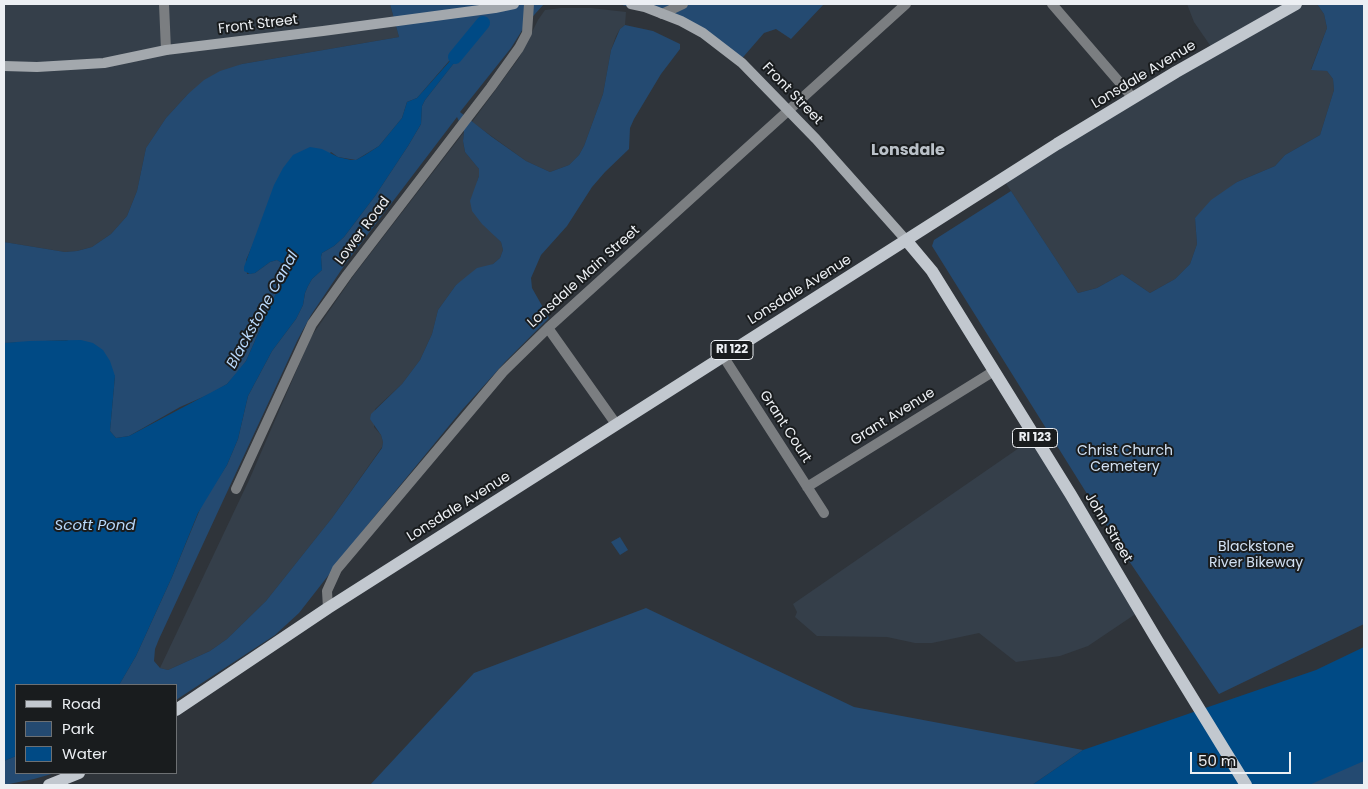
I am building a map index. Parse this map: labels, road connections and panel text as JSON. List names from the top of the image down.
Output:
{
  "streets": {
    "main road": [
      "Front Street",
      "Lonsdale Avenue",
      "RI 122",
      "RI 123",
      "John Street"
    ],
    "street": [
      "Lower Road",
      "Lonsdale Main Street",
      "Grant Avenue",
      "Grant Court"
    ]
  },
  "crossings": [
    ["Front Street", "Lonsdale Avenue"],
    ["Front Street", "Lonsdale Main Street"],
    ["Front Street", "John Street"],
    ["Lonsdale Avenue", "Lonsdale Main Street"],
    ["Lonsdale Avenue", "Grant Court"],
    ["Lonsdale Avenue", "John Street"],
    ["Grant Avenue", "Grant Court"],
    ["Grant Avenue", "John Street"]
  ],
  "districts": ["Lonsdale"],
  "water": ["Blackstone Canal", "Scott Pond"],
  "parks": ["Christ Church Cemetery", "Blackstone River Bikeway"],
  "legend": ["Road", "Park", "Water"],
  "scale_bar": "50 m"
}
